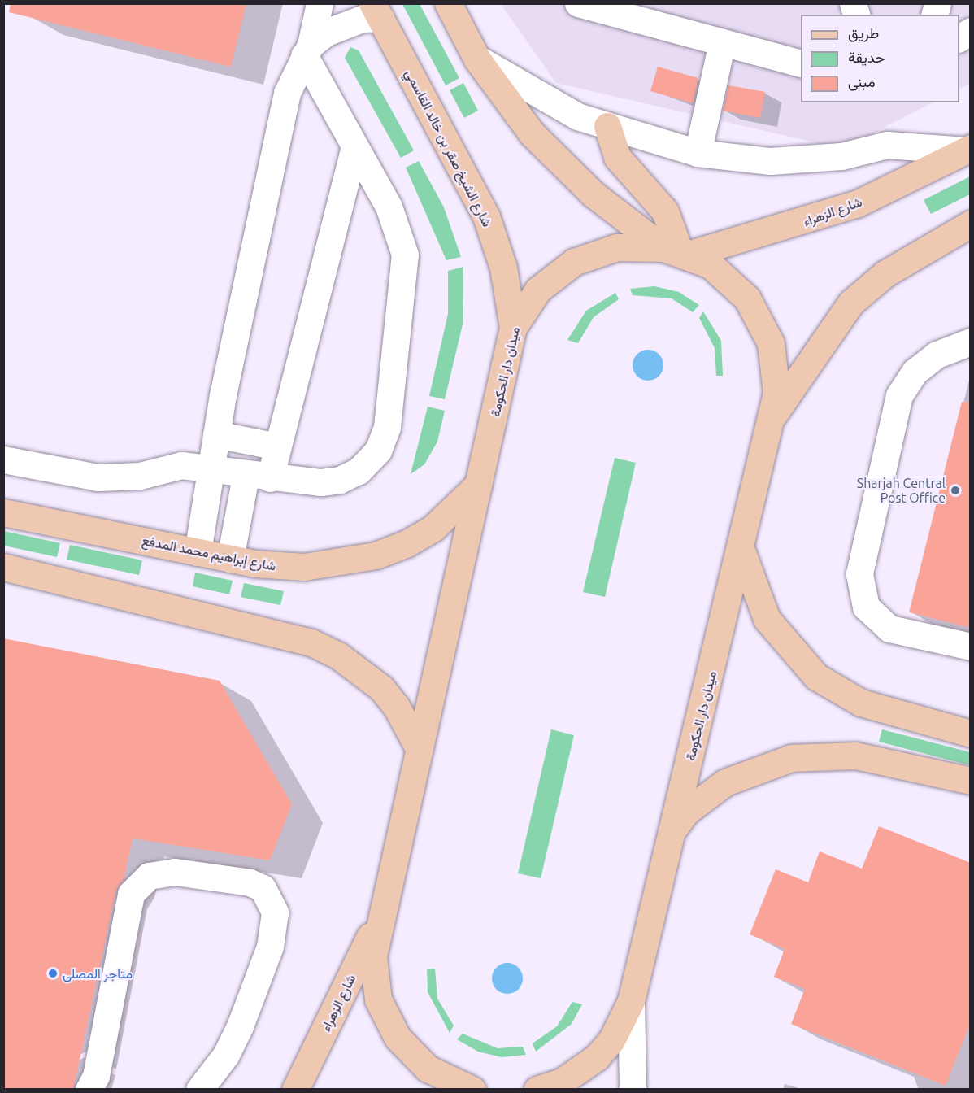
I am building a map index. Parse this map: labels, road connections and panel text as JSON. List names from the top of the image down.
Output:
{
  "streets": {
    "main road": [
      "شارع الشيخ صقر بن خالد القاسمي",
      "شارع الزهراء",
      "ميدان دار الحكومة",
      "شارع إبراهيم محمد المدفع"
    ]
  },
  "crossings": [
    ["شارع الشيخ صقر بن خالد القاسمي", "ميدان دار الحكومة"],
    ["شارع الزهراء", "ميدان دار الحكومة"],
    ["ميدان دار الحكومة", "شارع إبراهيم محمد المدفع"]
  ],
  "places": ["Sharjah Central Post Office", "متاجر المصلى"],
  "legend": ["طريق", "حديقة", "مبنى"]
}
